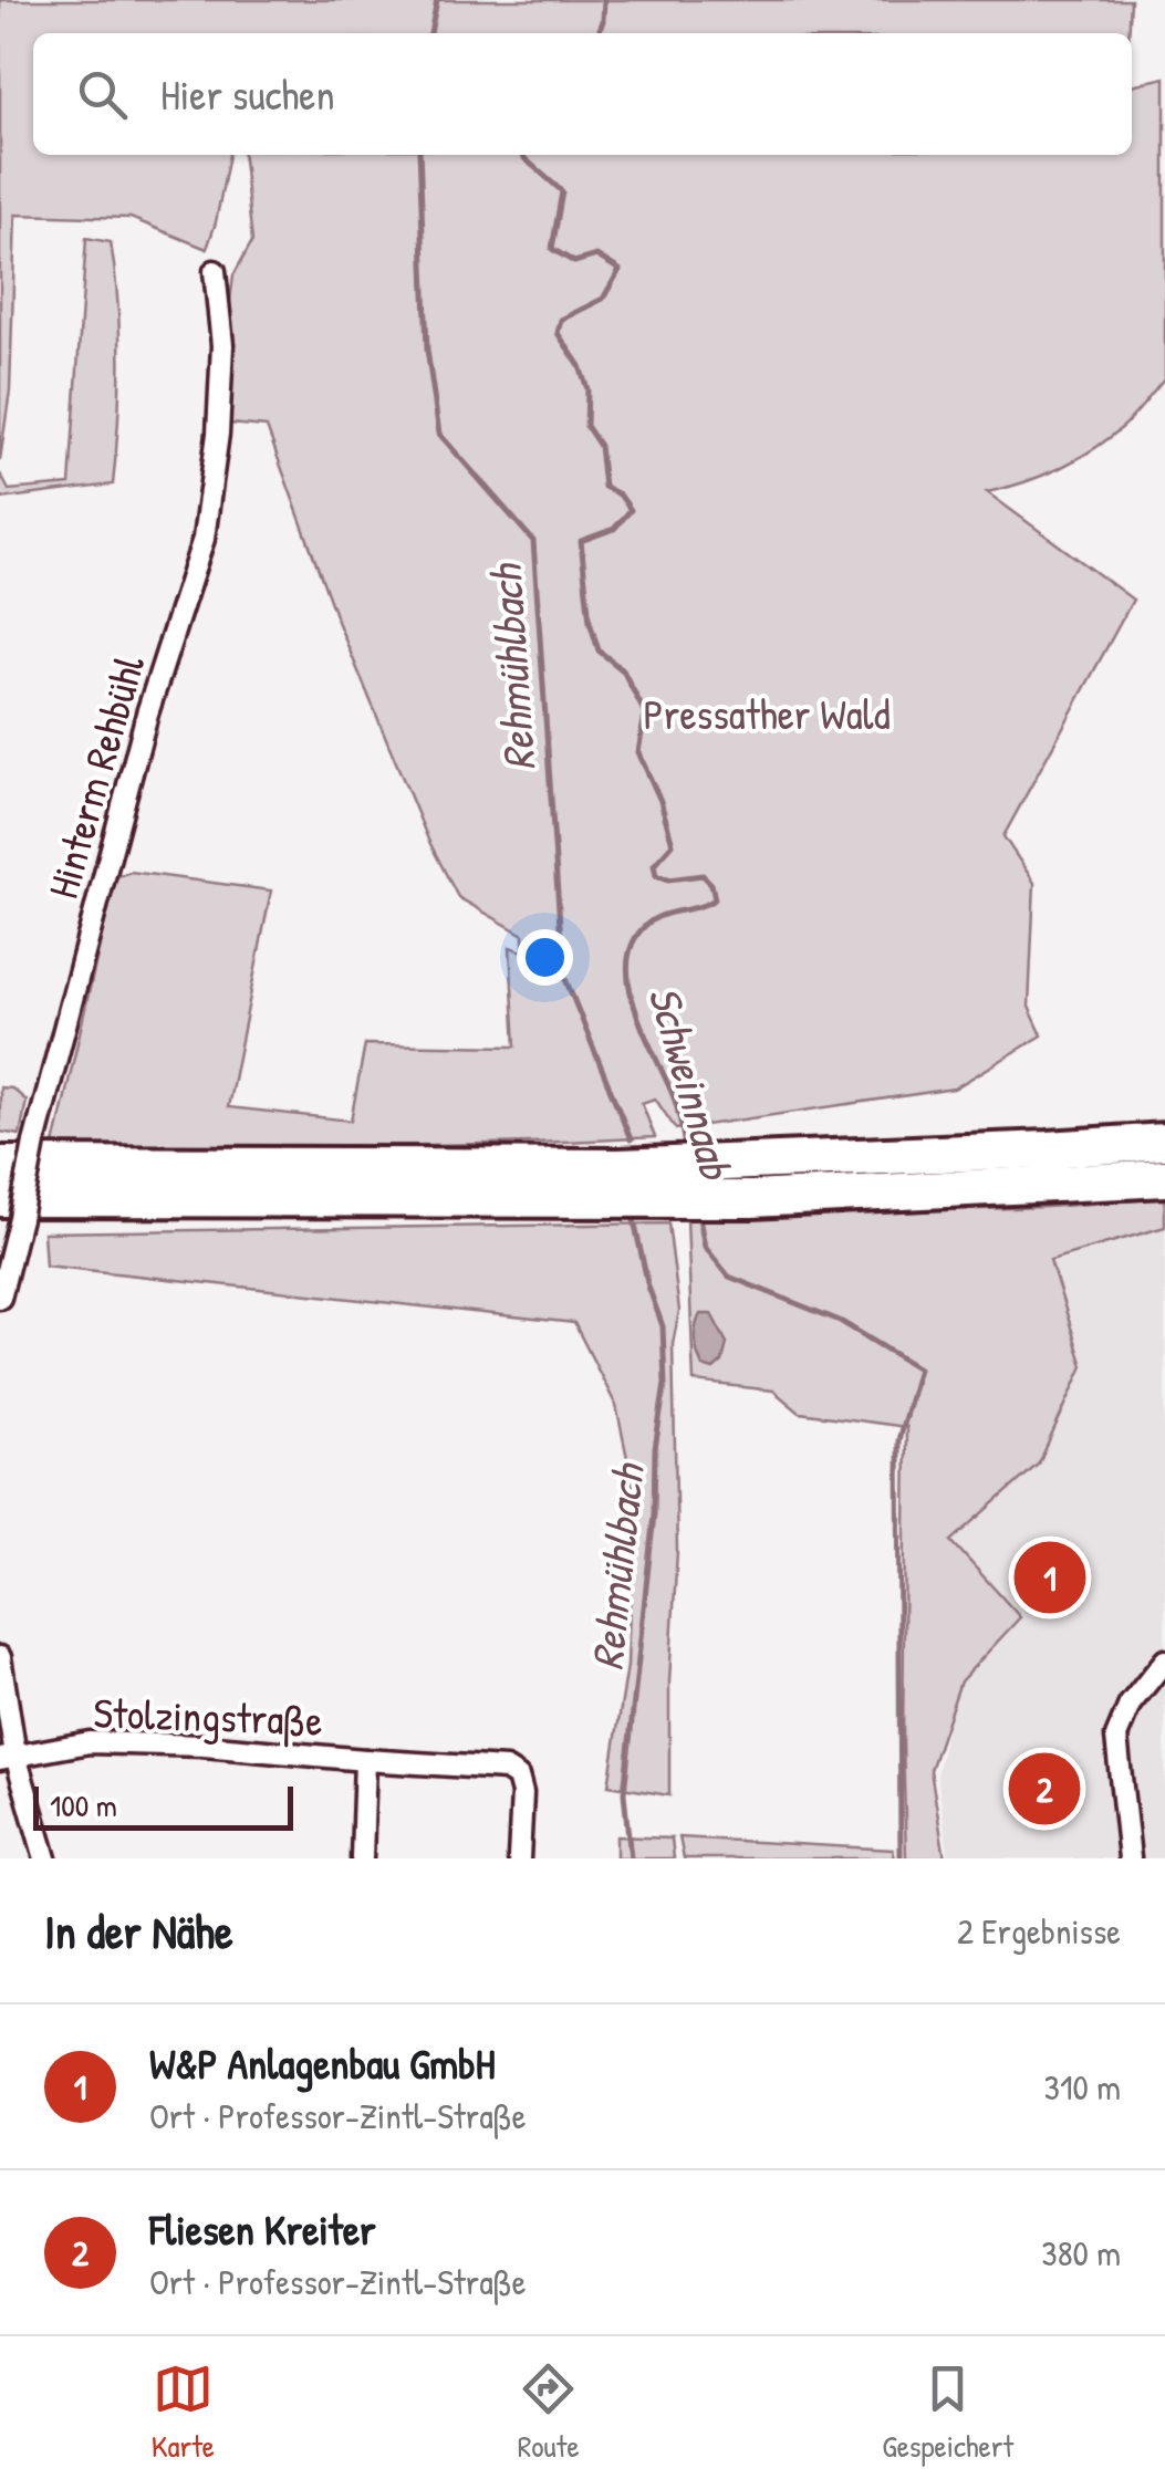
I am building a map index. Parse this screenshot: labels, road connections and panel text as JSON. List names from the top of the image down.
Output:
{
  "streets": {
    "street": ["Hinterm Rehbühl", "Stolzingstraße"]
  },
  "water": ["Rehmühlbach", "Schweinnaab"],
  "parks": ["Pressather Wald"],
  "scale_bar": "100 m",
  "page": {
    "search": "Hier suchen",
    "pins": ["1", "2"],
    "scale": "100 m",
    "heading": ["In der Nähe", "2 Ergebnisse"],
    "list": [
      {
        "mark": "1",
        "name": "W&P Anlagenbau GmbH",
        "note": "Ort · Professor-Zintl-Straße",
        "value": "310 m"
      },
      {
        "mark": "2",
        "name": "Fliesen Kreiter",
        "note": "Ort · Professor-Zintl-Straße",
        "value": "380 m"
      }
    ],
    "nav": ["Karte", "Route", "Gespeichert"]
  }
}
